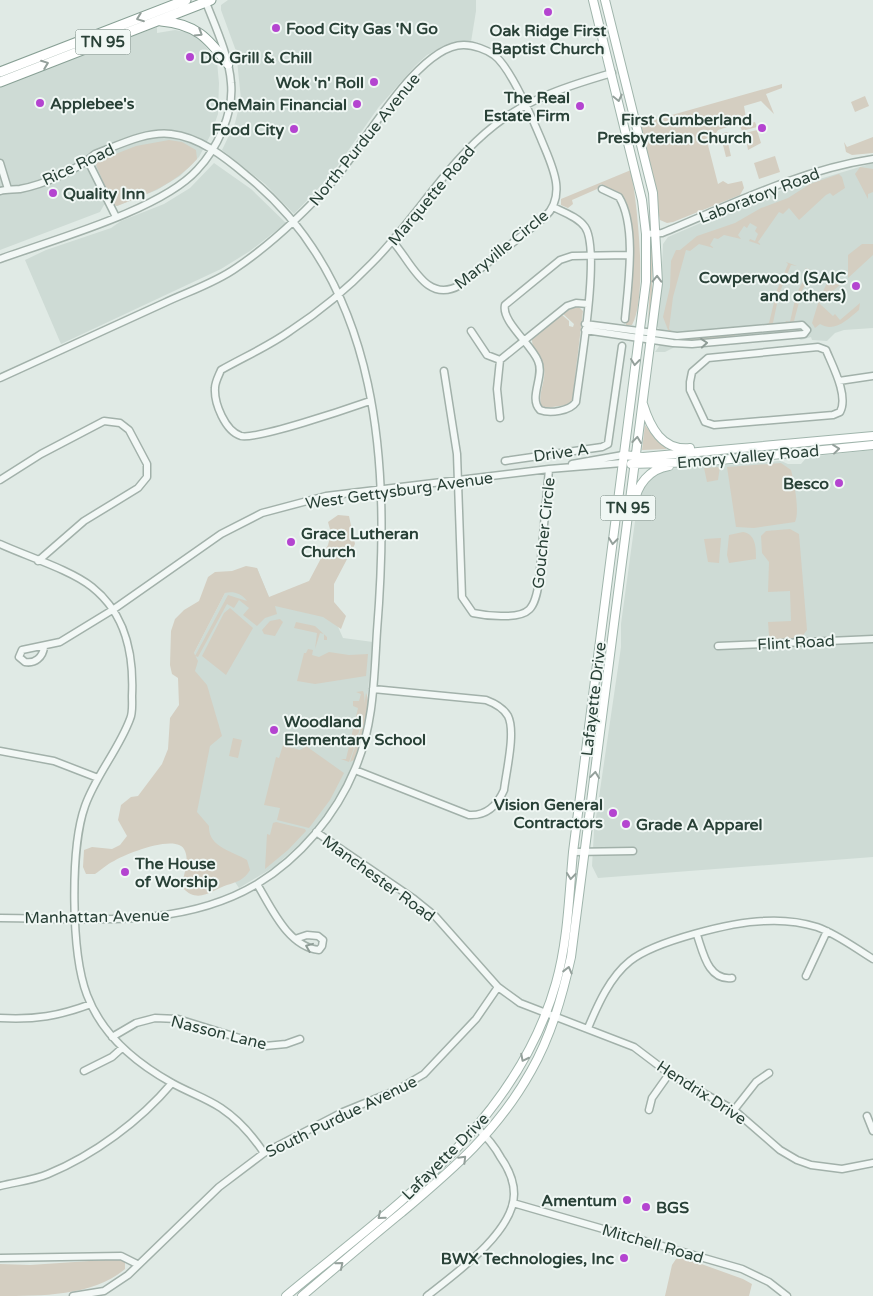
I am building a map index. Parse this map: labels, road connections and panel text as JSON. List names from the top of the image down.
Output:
{
  "streets": {
    "highway": ["TN 95"],
    "main road": ["Emory Valley Road", "Lafayette Drive"],
    "street": [
      "North Purdue Avenue",
      "Rice Road",
      "Marquette Road",
      "Laboratory Road",
      "Maryville Circle",
      "Drive A",
      "West Gettysburg Avenue",
      "Goucher Circle",
      "Flint Road",
      "Manchester Road",
      "Manhattan Avenue",
      "Nasson Lane",
      "Hendrix Drive",
      "South Purdue Avenue",
      "Mitchell Road"
    ]
  },
  "crossings": [
    ["North Purdue Avenue", "Marquette Road"],
    ["North Purdue Avenue", "Maryville Circle"],
    ["North Purdue Avenue", "Manhattan Avenue"],
    ["Rice Road", "Manhattan Avenue"],
    ["Marquette Road", "Maryville Circle"],
    ["Marquette Road", "Lafayette Drive"],
    ["Marquette Road", "Manhattan Avenue"],
    ["Laboratory Road", "Lafayette Drive"],
    ["Emory Valley Road", "West Gettysburg Avenue"],
    ["Emory Valley Road", "Lafayette Drive"],
    ["West Gettysburg Avenue", "Goucher Circle"],
    ["West Gettysburg Avenue", "Lafayette Drive"],
    ["West Gettysburg Avenue", "Manhattan Avenue"],
    ["Lafayette Drive", "Manchester Road"],
    ["Lafayette Drive", "Hendrix Drive"],
    ["Manchester Road", "Manhattan Avenue"],
    ["Manchester Road", "Hendrix Drive"],
    ["Manchester Road", "South Purdue Avenue"]
  ],
  "places": [
    "Oak Ridge First Baptist Church",
    "Food City Gas 'N Go",
    "DQ Grill & Chill",
    "Wok 'n' Roll",
    "Applebee's",
    "OneMain Financial",
    "The Real Estate Firm",
    "First Cumberland Presbyterian Church",
    "Food City",
    "Quality Inn",
    "Cowperwood (SAIC and others)",
    "Besco",
    "Grace Lutheran Church",
    "Woodland Elementary School",
    "Vision General Contractors",
    "Grade A Apparel",
    "The House of Worship",
    "Amentum",
    "BGS",
    "BWX Technologies, Inc"
  ]
}
